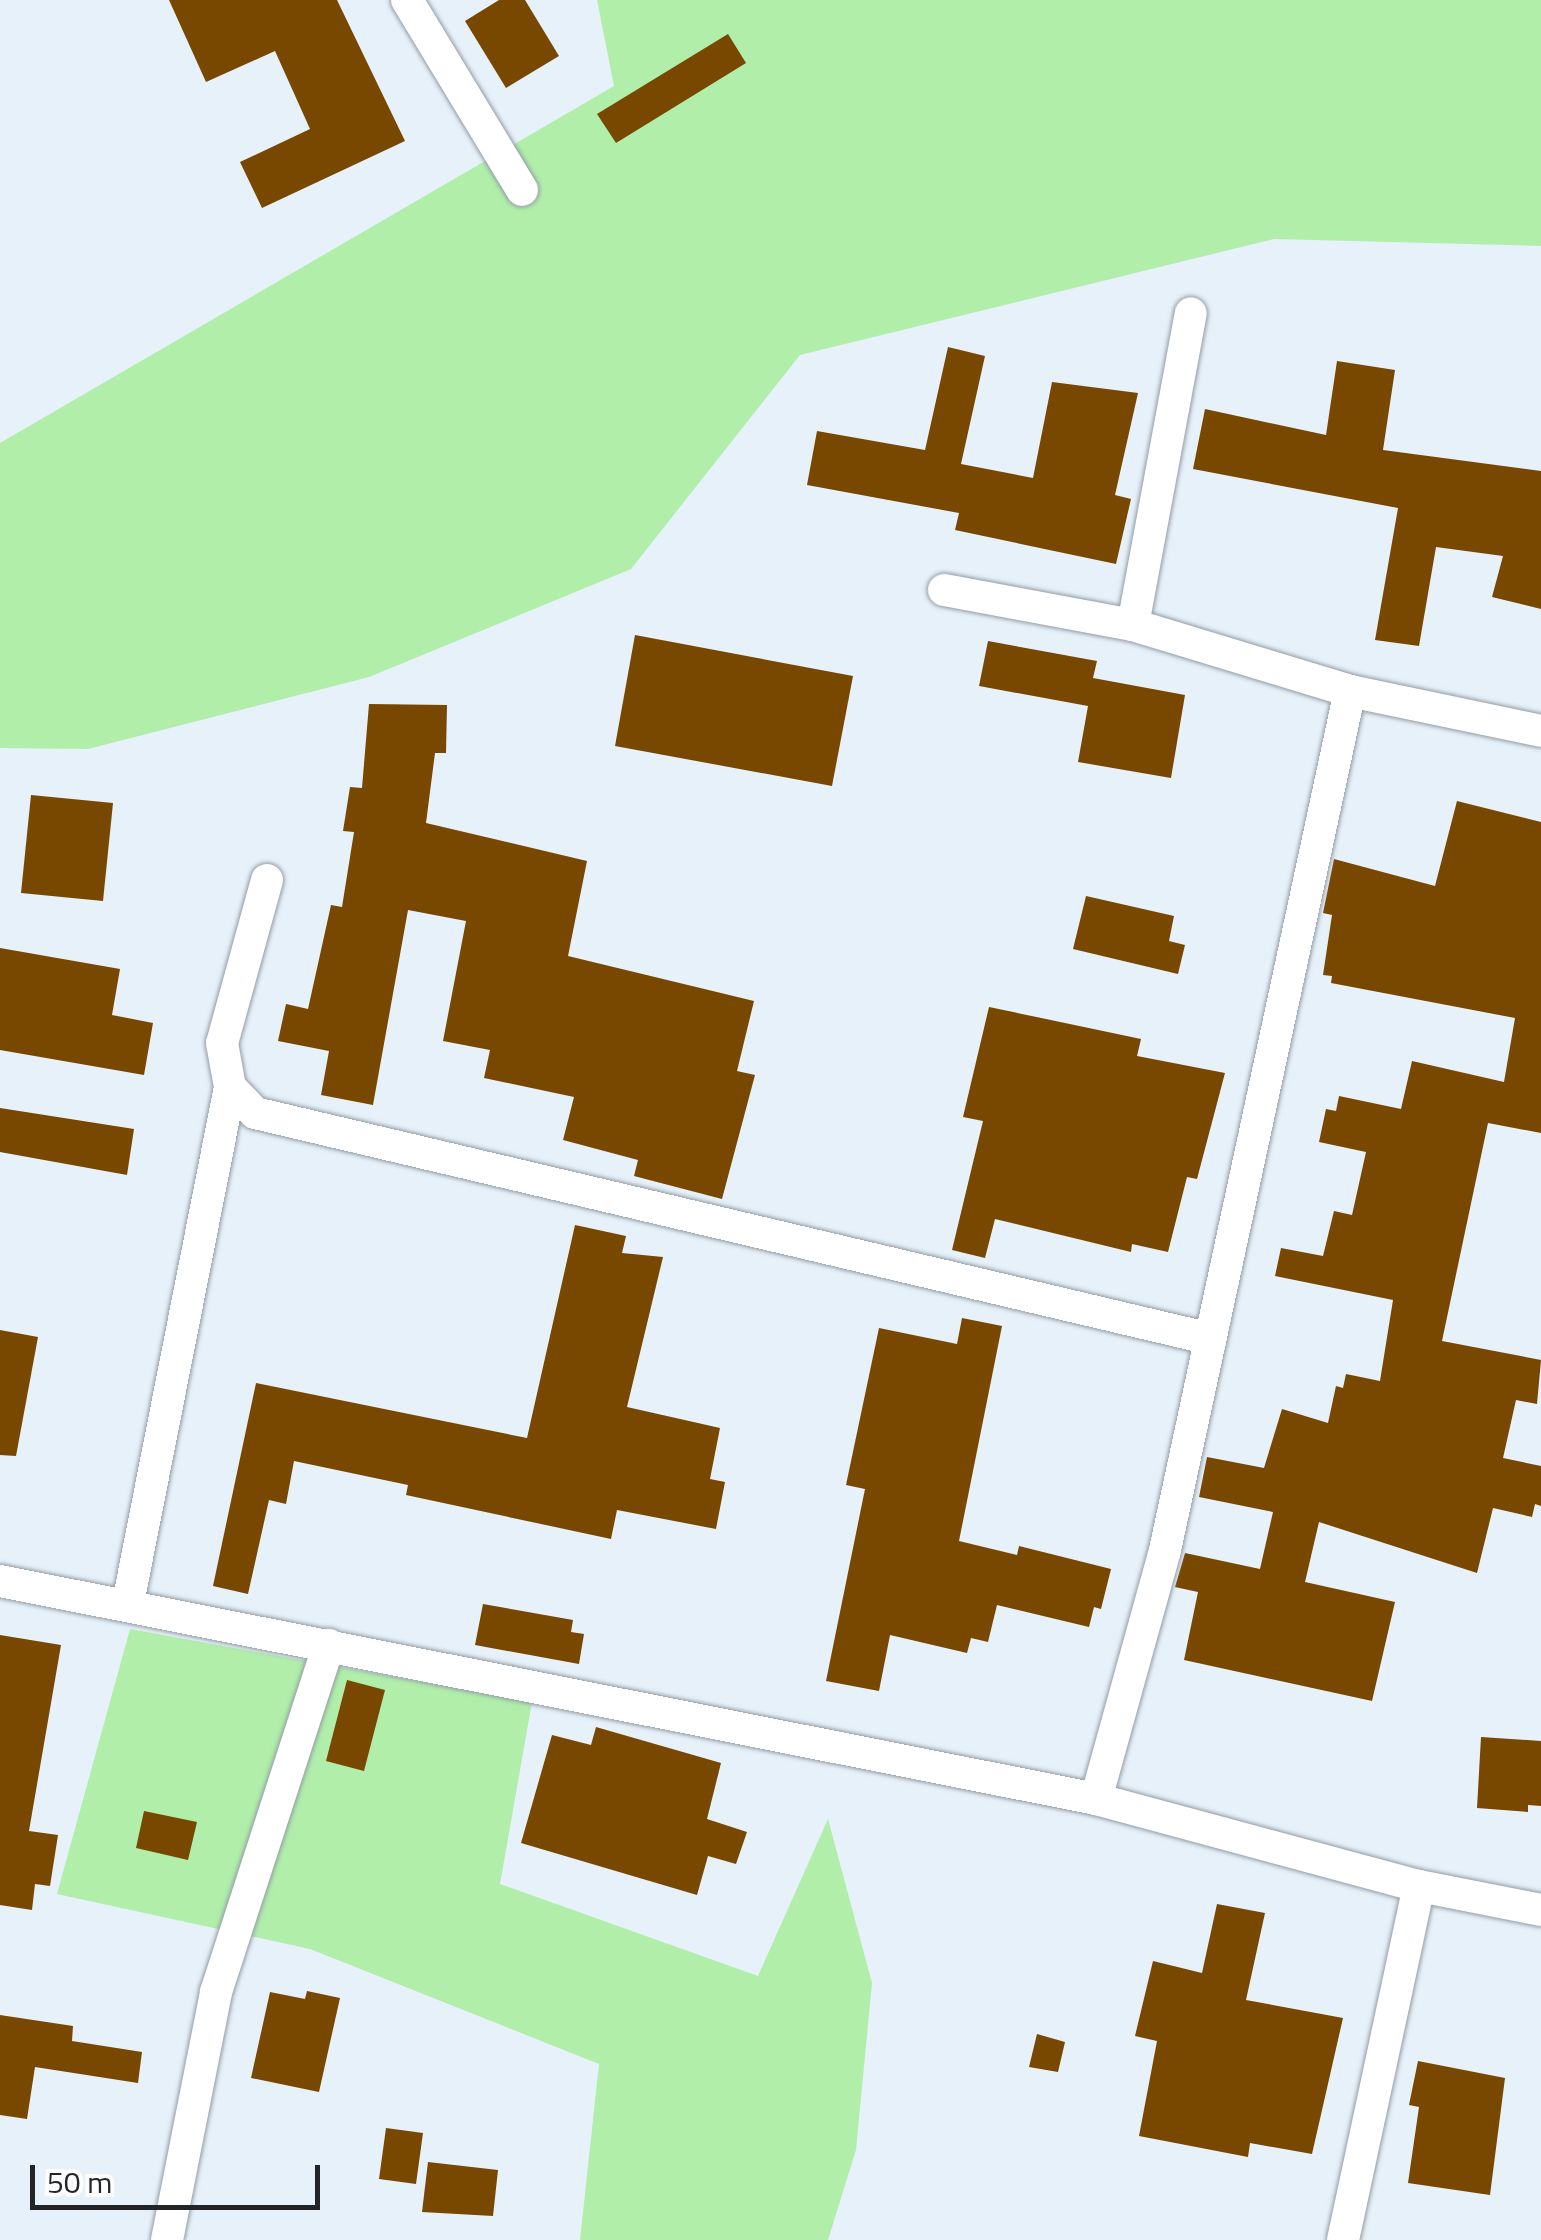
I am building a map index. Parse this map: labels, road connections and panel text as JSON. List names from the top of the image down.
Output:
{
  "scale_bar": "50 m"
}
